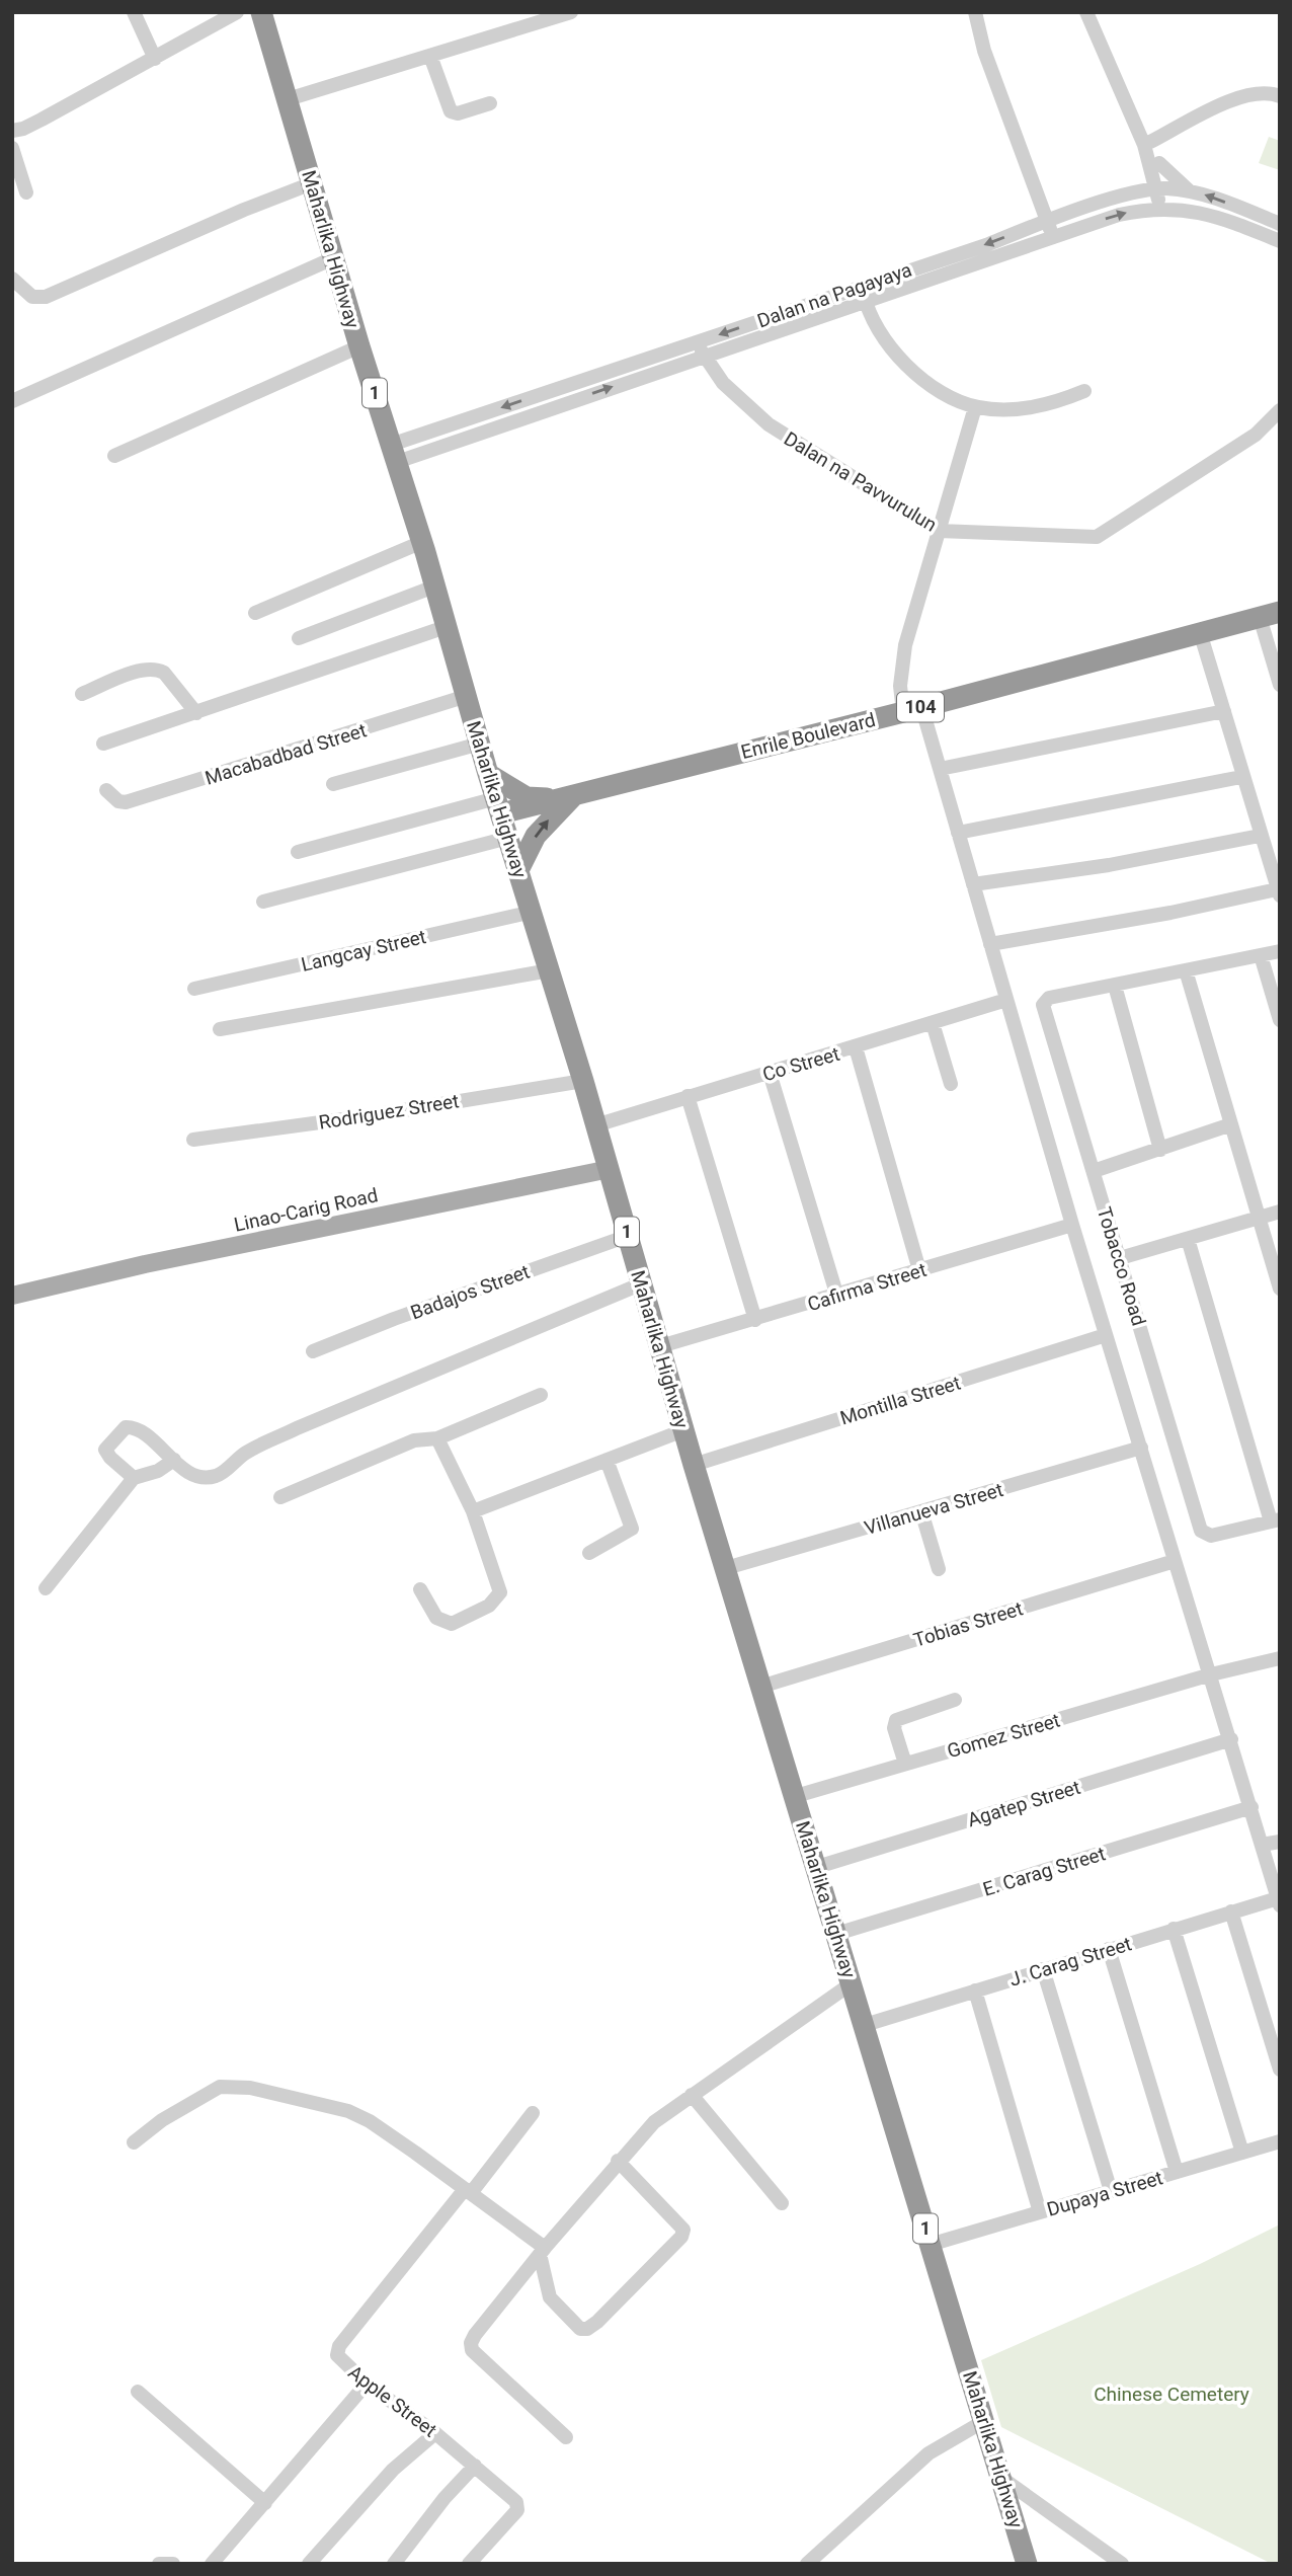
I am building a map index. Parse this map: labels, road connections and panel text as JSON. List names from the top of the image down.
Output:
{
  "streets": {
    "highway": [
      "Maharlika Highway",
      "1",
      "104",
      "Enrile Boulevard"
    ],
    "main road": ["Linao-Carig Road"],
    "street": [
      "Dalan na Pagayaya",
      "Dalan na Pavvurulun",
      "Macabadbad Street",
      "Langcay Street",
      "Co Street",
      "Rodriguez Street",
      "Tobacco Road",
      "Cafirma Street",
      "Badajos Street",
      "Montilla Street",
      "Villanueva Street",
      "Tobias Street",
      "Gomez Street",
      "Agatep Street",
      "E. Carag Street",
      "J. Carag Street",
      "Dupaya Street",
      "Apple Street"
    ]
  },
  "crossings": [
    ["Maharlika Highway", "Dalan na Pagayaya"],
    ["Maharlika Highway", "Enrile Boulevard"],
    ["Maharlika Highway", "Macabadbad Street"],
    ["Maharlika Highway", "Langcay Street"],
    ["Maharlika Highway", "Co Street"],
    ["Maharlika Highway", "Rodriguez Street"],
    ["Maharlika Highway", "Linao-Carig Road"],
    ["Maharlika Highway", "Cafirma Street"],
    ["Maharlika Highway", "Badajos Street"],
    ["Maharlika Highway", "Montilla Street"],
    ["Maharlika Highway", "Villanueva Street"],
    ["Maharlika Highway", "Tobias Street"],
    ["Maharlika Highway", "Gomez Street"],
    ["Maharlika Highway", "Agatep Street"],
    ["Maharlika Highway", "E. Carag Street"],
    ["Maharlika Highway", "J. Carag Street"],
    ["Maharlika Highway", "Dupaya Street"],
    ["Dalan na Pagayaya", "Dalan na Pavvurulun"]
  ],
  "parks": ["Chinese Cemetery"]
}
